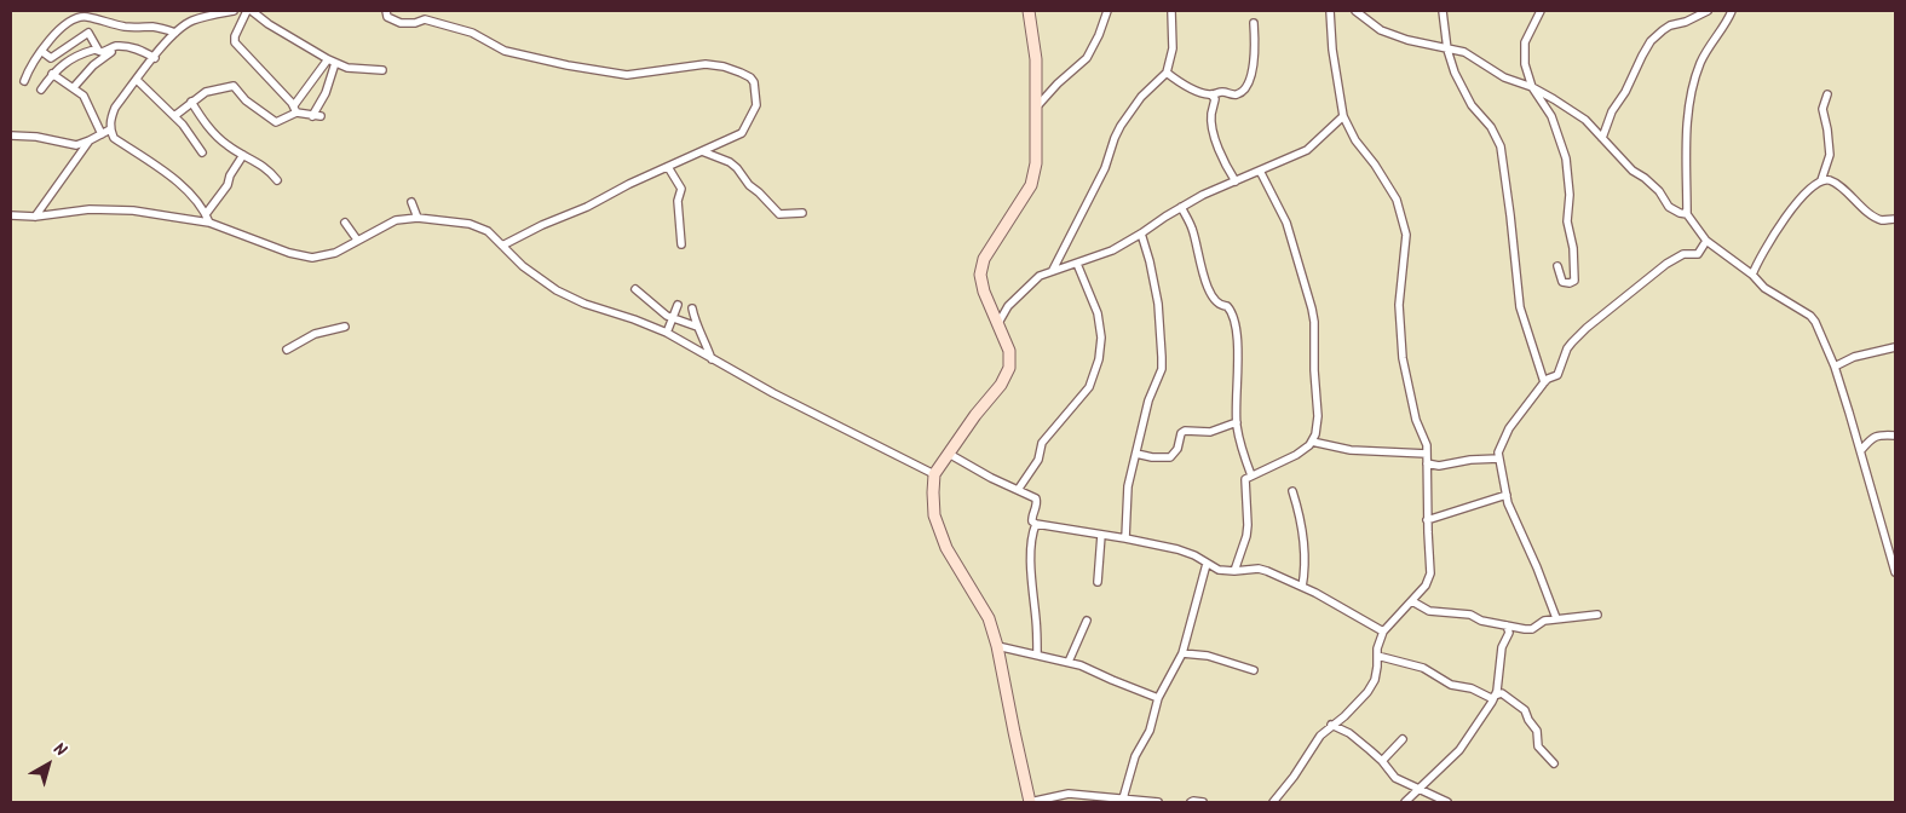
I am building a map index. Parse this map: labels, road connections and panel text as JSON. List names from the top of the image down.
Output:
{
  "north": "top right"
}
